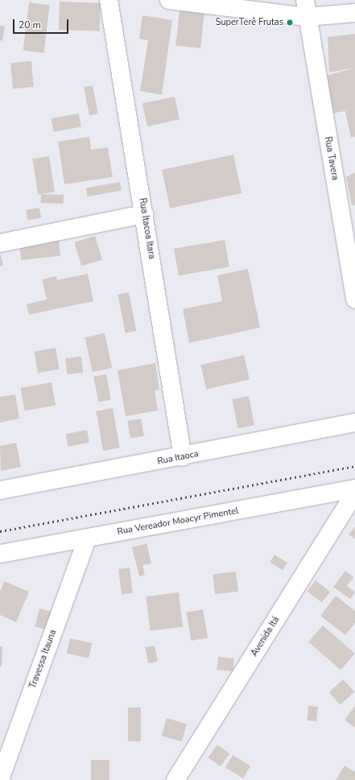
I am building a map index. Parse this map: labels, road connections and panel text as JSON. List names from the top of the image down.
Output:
{
  "streets": {
    "street": [
      "Rua Tavera",
      "Rua Itacoa Itara",
      "Rua Itaoca",
      "Rua Vereador Moacyr Pimentel",
      "Avenida Itá",
      "Travessa Itauna"
    ]
  },
  "crossings": [
    ["Rua Itacoa Itara", "Rua Itaoca"],
    ["Rua Vereador Moacyr Pimentel", "Travessa Itauna"]
  ],
  "places": ["SuperTerê Frutas"],
  "scale_bar": "20 m"
}
